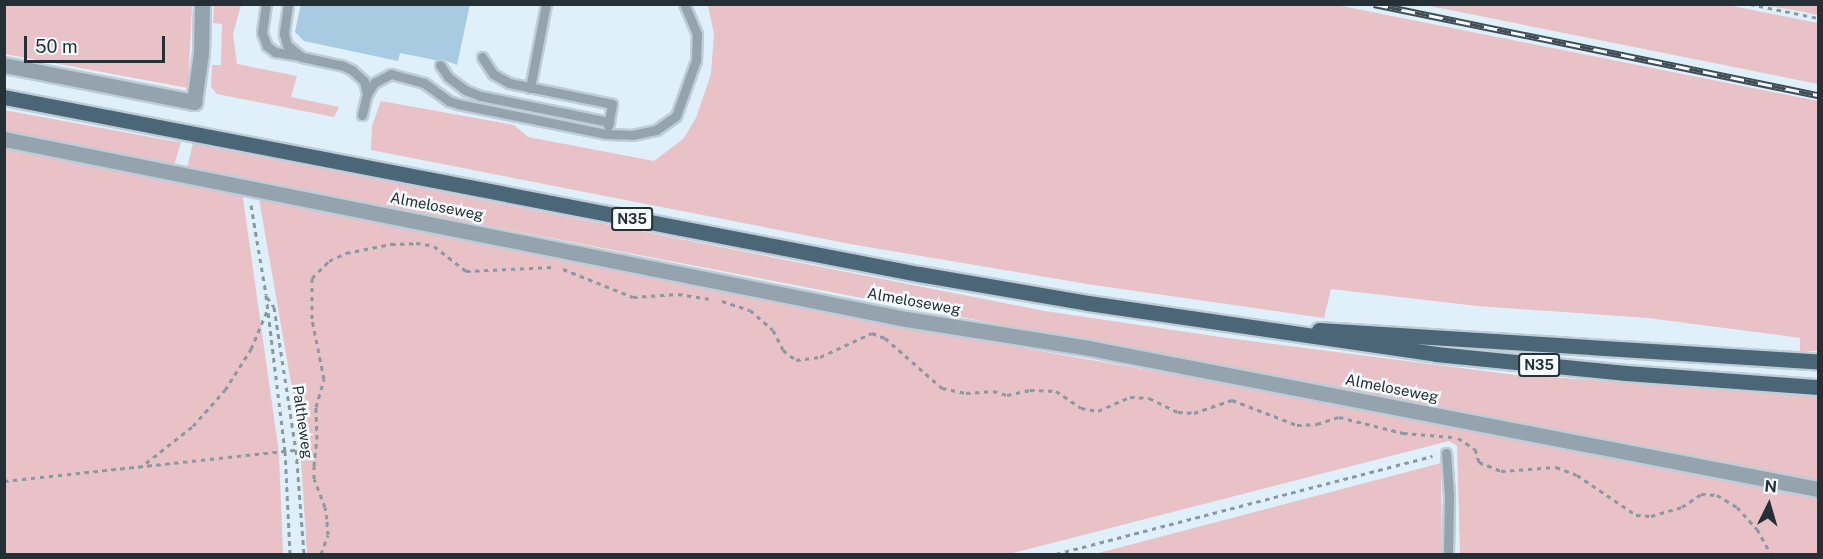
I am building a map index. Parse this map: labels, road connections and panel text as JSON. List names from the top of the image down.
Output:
{
  "streets": {
    "main road": ["Almeloseweg", "N35"],
    "path": ["Paltheweg"]
  },
  "crossings": [
    ["Almeloseweg", "N35"],
    ["Almeloseweg", "Paltheweg"]
  ],
  "scale_bar": "50 m",
  "north": "top"
}
